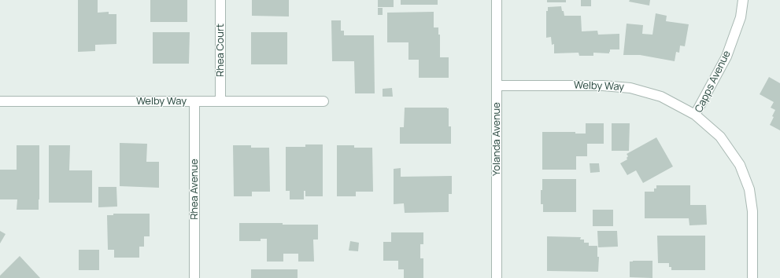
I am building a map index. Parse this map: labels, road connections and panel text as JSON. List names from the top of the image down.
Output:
{
  "streets": {
    "street": [
      "Rhea Court",
      "Capps Avenue",
      "Welby Way",
      "Yolanda Avenue",
      "Rhea Avenue"
    ]
  },
  "crossings": [
    ["Rhea Court", "Welby Way"],
    ["Capps Avenue", "Welby Way"],
    ["Welby Way", "Yolanda Avenue"],
    ["Welby Way", "Rhea Avenue"]
  ]
}
